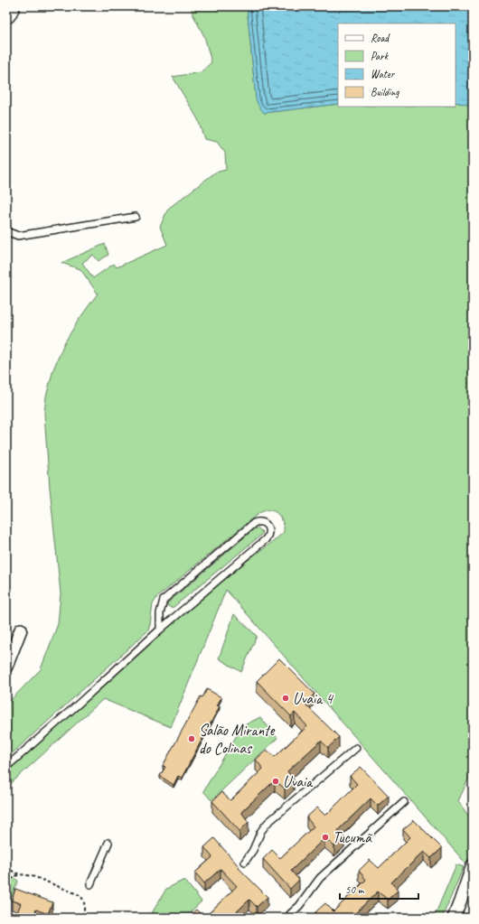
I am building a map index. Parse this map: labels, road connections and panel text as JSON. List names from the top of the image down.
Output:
{
  "places": [
    "Uvaia 4",
    "Salão Mirante do Colinas",
    "Uvaia",
    "Tucumã"
  ],
  "legend": [
    "Road",
    "Park",
    "Water",
    "Building"
  ],
  "scale_bar": "50 m"
}
